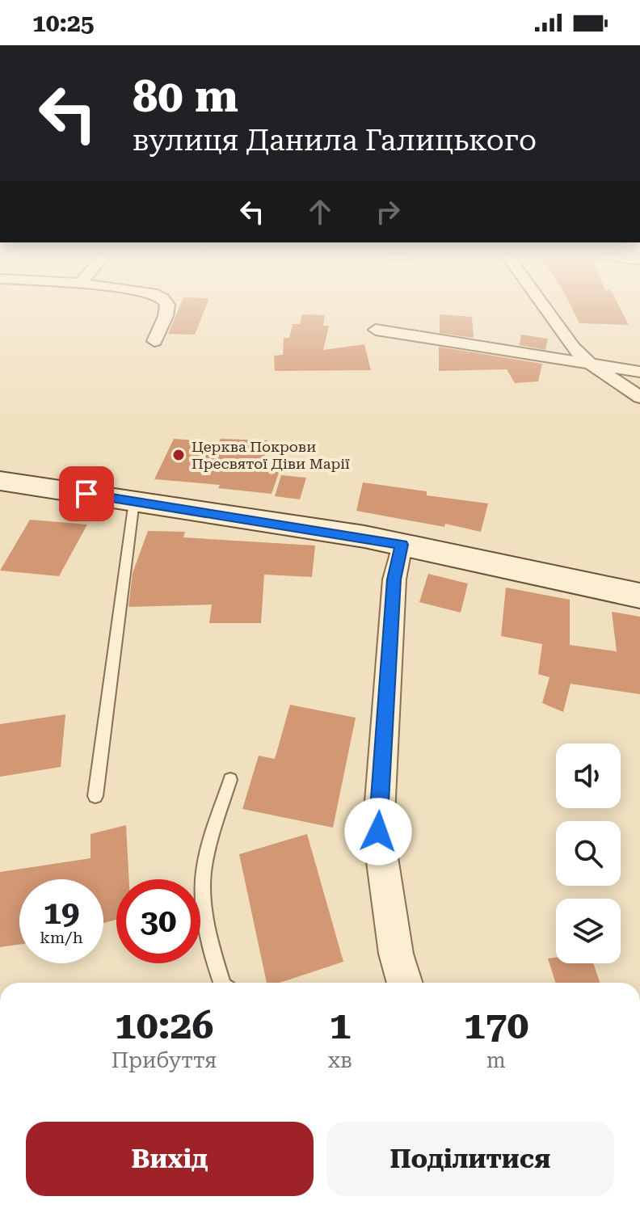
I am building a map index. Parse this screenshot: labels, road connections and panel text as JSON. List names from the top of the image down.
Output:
{
  "places": ["Церква Покрови Пресвятої Діви Марії"],
  "page": {
    "status": "10:25",
    "turn": ["80 m", "вулиця Данила Галицького"],
    "speed": "19 km/h",
    "limit": "30",
    "eta": [
      "10:26",
      "Прибуття",
      "1",
      "хв",
      "170",
      "m"
    ],
    "buttons": ["Вихід", "Поділитися"]
  }
}
